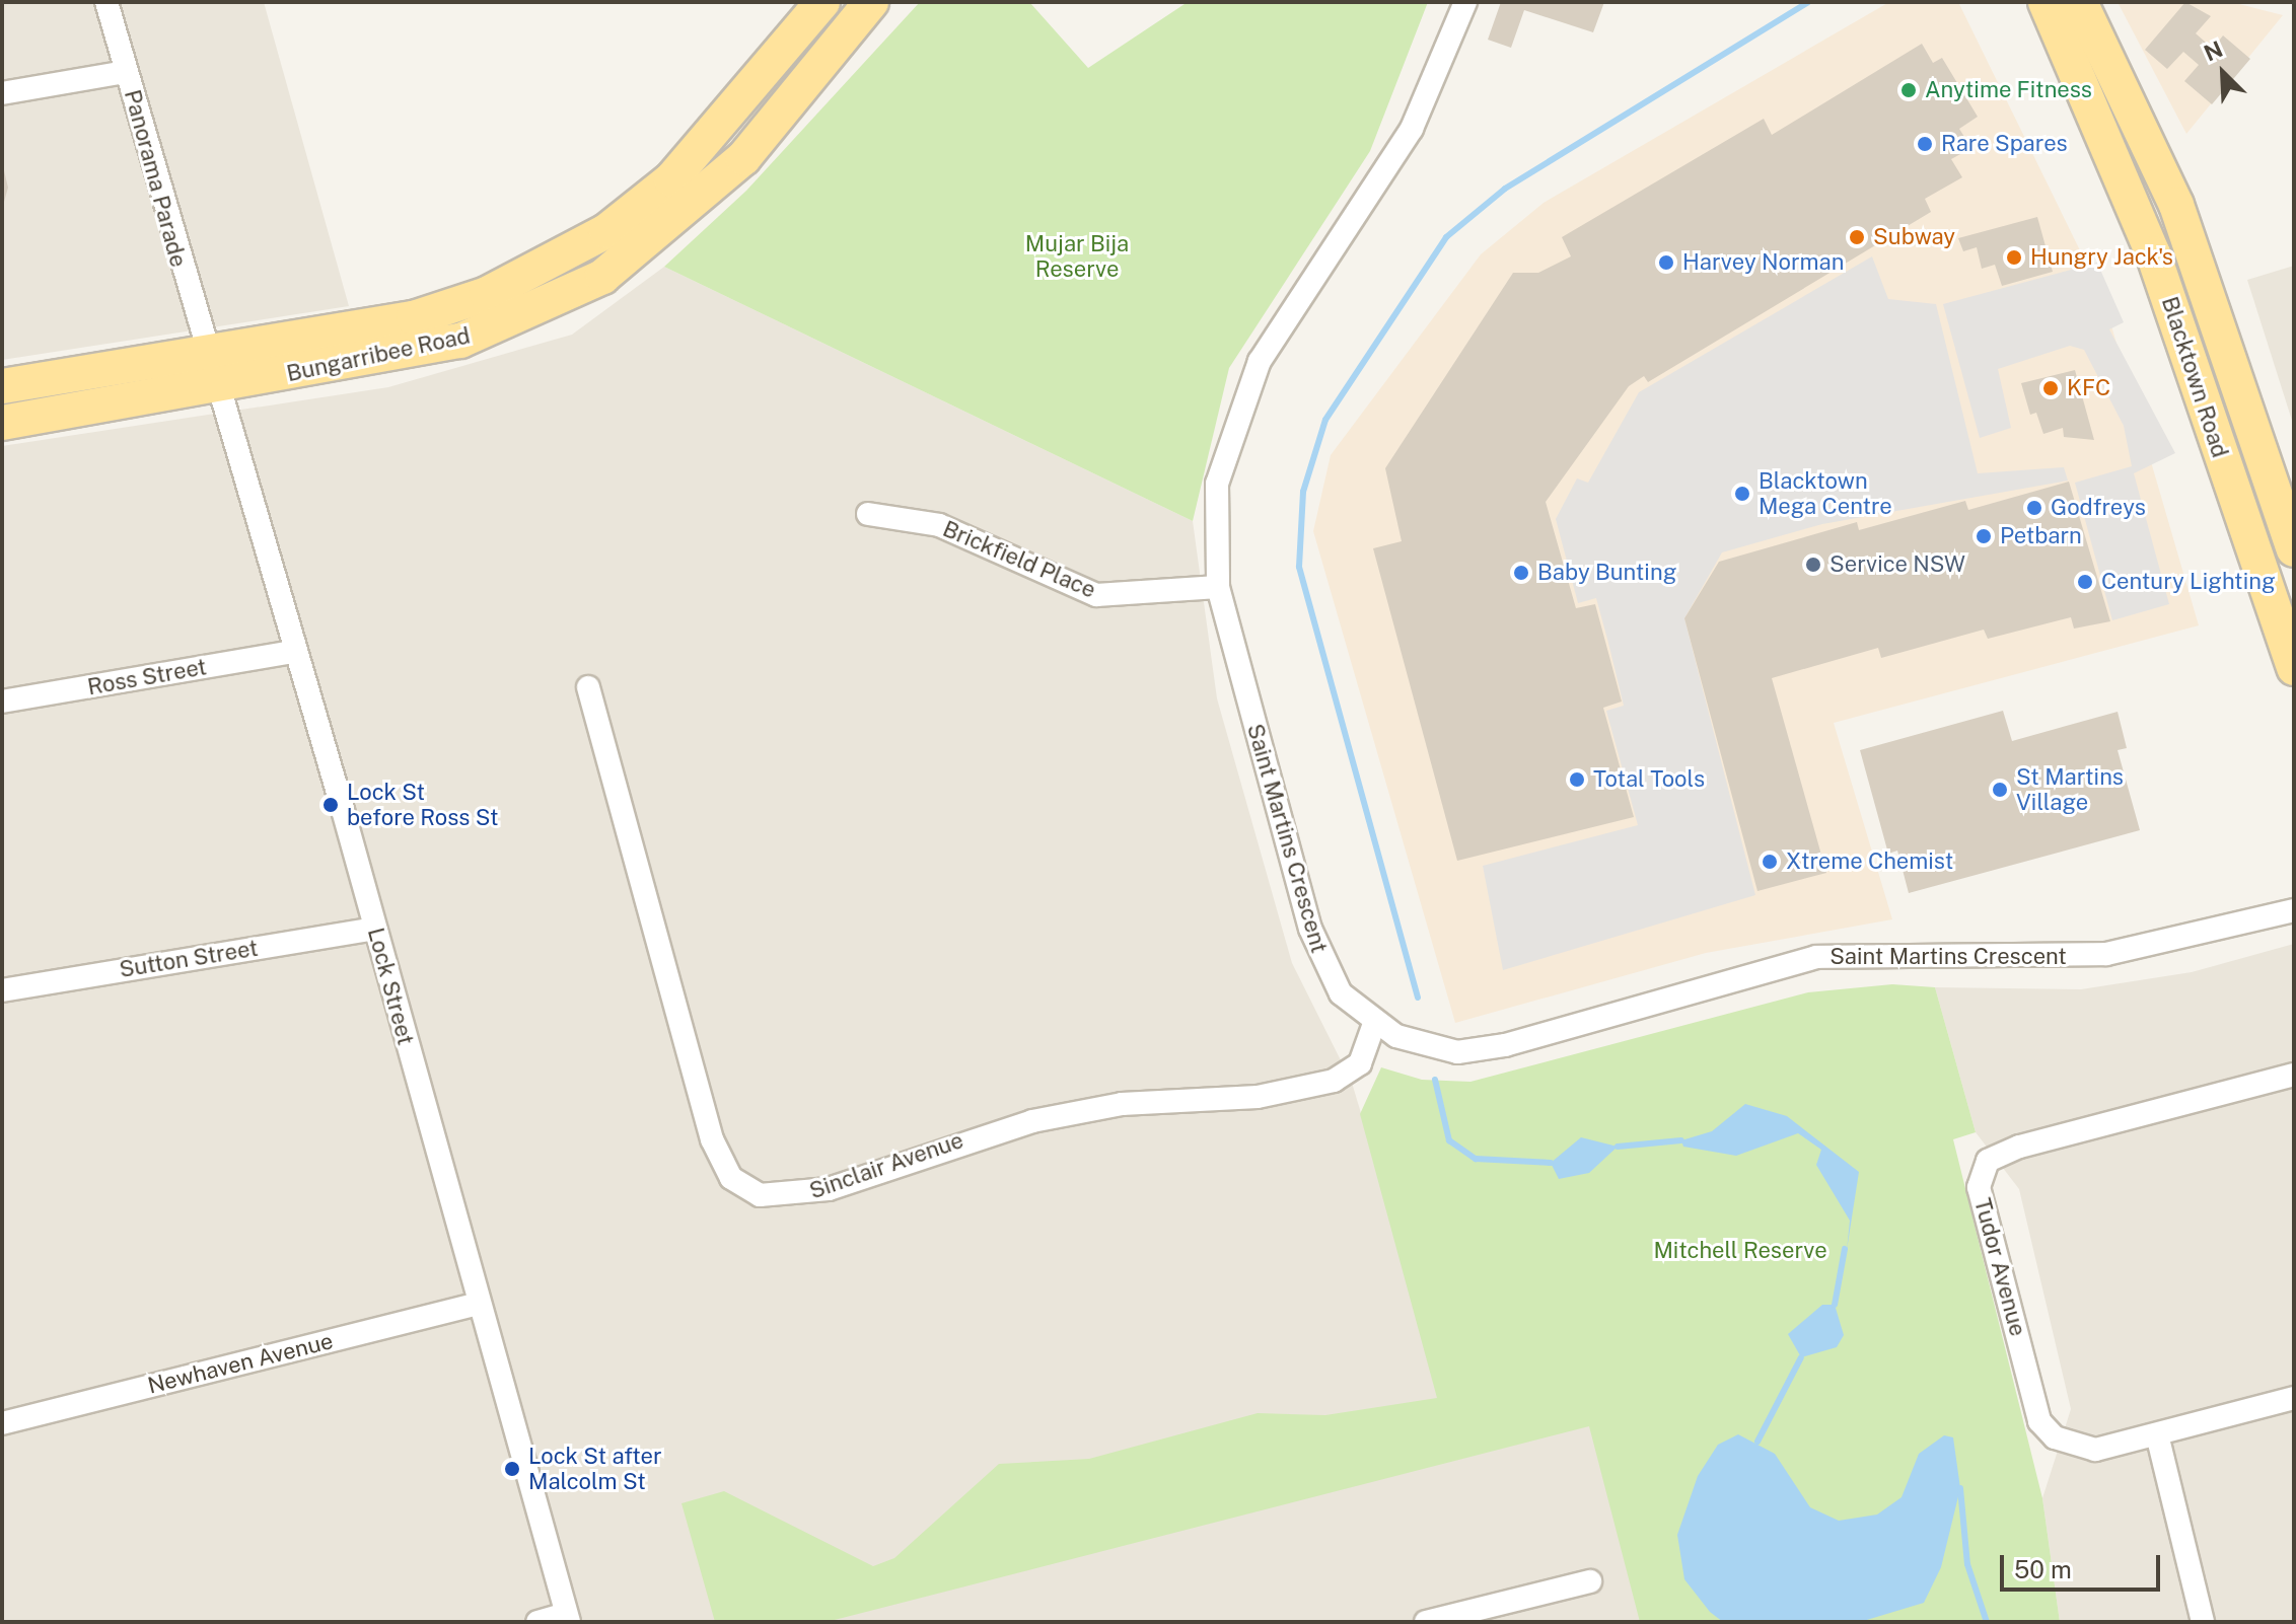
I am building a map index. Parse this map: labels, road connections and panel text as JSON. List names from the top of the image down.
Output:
{
  "streets": {
    "main road": ["Bungarribee Road", "Blacktown Road"],
    "street": [
      "Panorama Parade",
      "Brickfield Place",
      "Ross Street",
      "Saint Martins Crescent",
      "Sutton Street",
      "Lock Street",
      "Sinclair Avenue",
      "Tudor Avenue",
      "Newhaven Avenue"
    ]
  },
  "crossings": [
    ["Panorama Parade", "Bungarribee Road"],
    ["Panorama Parade", "Lock Street"],
    ["Bungarribee Road", "Lock Street"],
    ["Brickfield Place", "Saint Martins Crescent"],
    ["Ross Street", "Lock Street"],
    ["Saint Martins Crescent", "Sinclair Avenue"],
    ["Sutton Street", "Lock Street"],
    ["Lock Street", "Newhaven Avenue"]
  ],
  "parks": ["Mujar Bija Reserve", "Mitchell Reserve"],
  "places": [
    "Anytime Fitness",
    "Rare Spares",
    "Subway",
    "Hungry Jack's",
    "Harvey Norman",
    "KFC",
    "Blacktown Mega Centre",
    "Godfreys",
    "Petbarn",
    "Service NSW",
    "Baby Bunting",
    "Century Lighting",
    "Total Tools",
    "St Martins Village",
    "Lock St before Ross St",
    "Xtreme Chemist",
    "Lock St after Malcolm St"
  ],
  "scale_bar": "50 m",
  "north": "top left"
}
